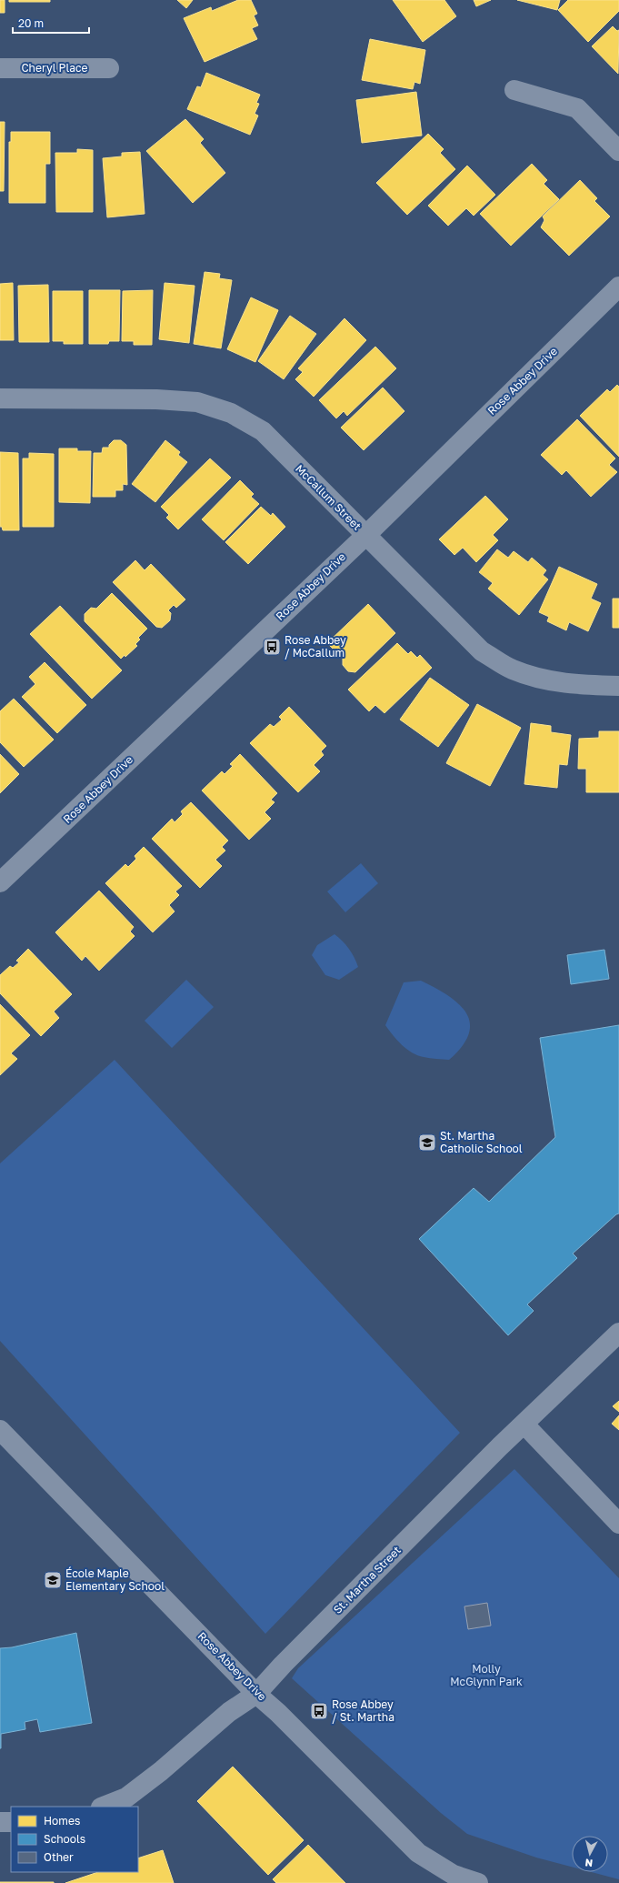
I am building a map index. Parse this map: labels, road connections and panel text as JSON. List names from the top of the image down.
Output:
{
  "streets": {
    "street": [
      "Cheryl Place",
      "Rose Abbey Drive",
      "McCallum Street",
      "St. Martha Street"
    ]
  },
  "crossings": [
    ["Rose Abbey Drive", "McCallum Street"],
    ["Rose Abbey Drive", "St. Martha Street"]
  ],
  "parks": ["Molly McGlynn Park"],
  "places": {
    "bus stop": ["Rose Abbey / McCallum", "Rose Abbey / St. Martha"],
    "school or university": ["St. Martha Catholic School", "École Maple Elementary School"]
  },
  "legend": ["Homes", "Schools", "Other"],
  "scale_bar": "20 m",
  "north": "bottom"
}
